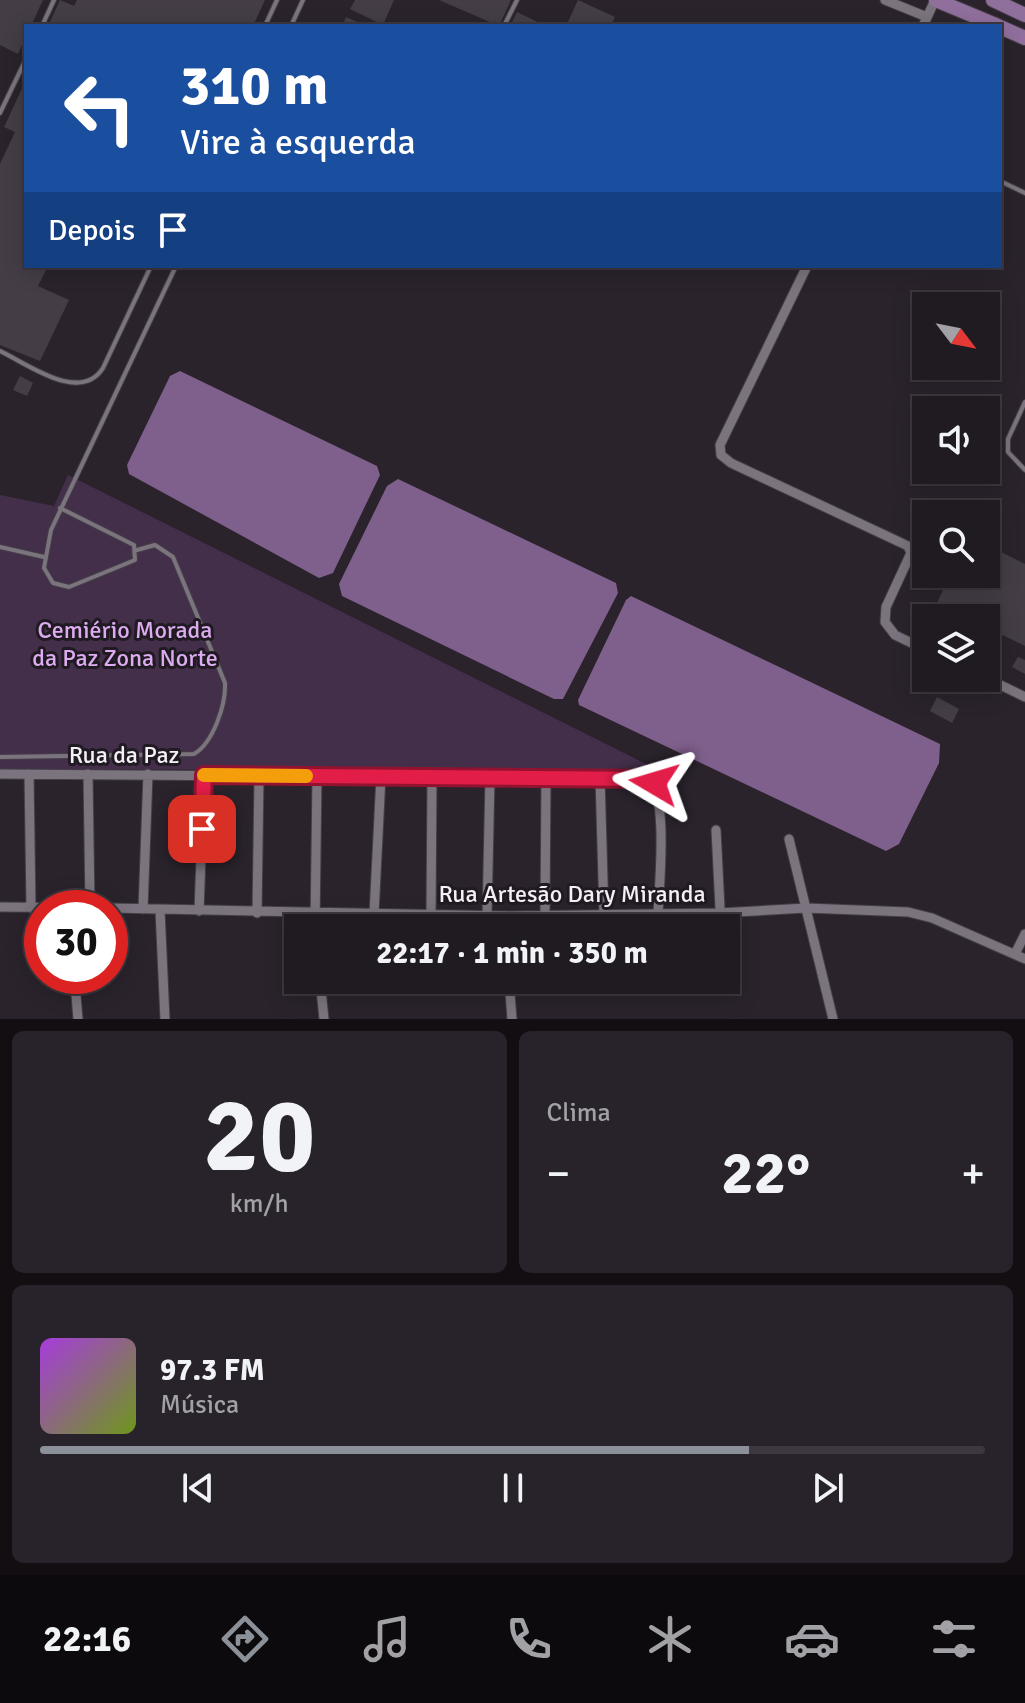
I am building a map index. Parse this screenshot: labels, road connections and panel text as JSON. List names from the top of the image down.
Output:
{
  "streets": {
    "street": ["Rua da Paz", "Rua Artesão Dary Miranda"]
  },
  "crossings": [
    ["Rua da Paz", "Rua Artesão Dary Miranda"]
  ],
  "parks": ["Cemiério Morada da Paz Zona Norte"],
  "north": "bottom right",
  "page": {
    "turn": ["310 m", "Vire à esquerda"],
    "then": "Depois",
    "limit": "30",
    "trip": "22:17 · 1 min · 350 m",
    "tile": [
      ["20", "km/h"],
      "Clima"
    ],
    "heat": ["−", "22°", "+"],
    "song": ["97.3 FM", "Música"],
    "tabs": "22:16"
  }
}
